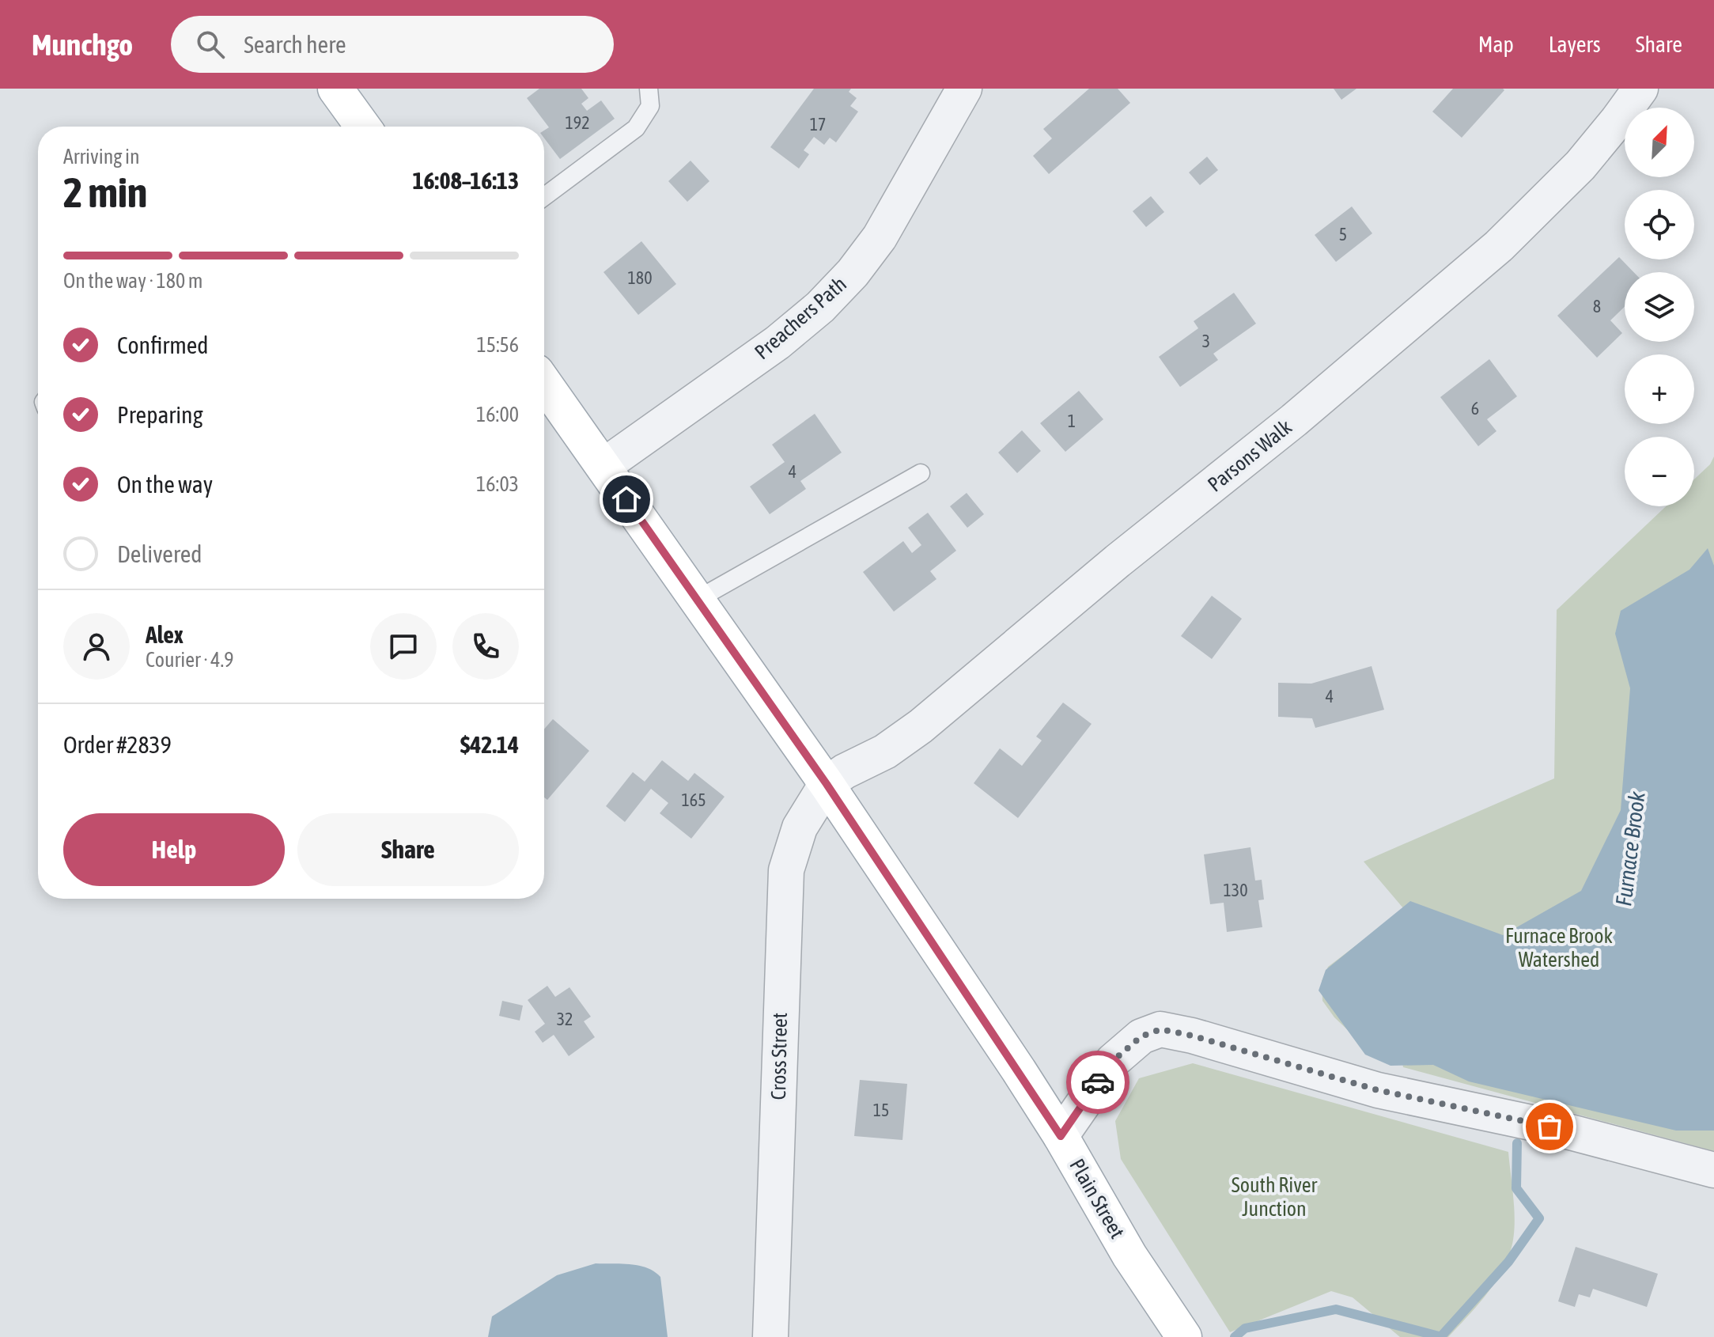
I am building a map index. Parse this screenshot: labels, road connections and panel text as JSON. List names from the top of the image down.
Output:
{
  "streets": {
    "main road": ["Plain Street"],
    "street": ["Preachers Path", "Parsons Walk", "Cross Street"]
  },
  "crossings": [
    ["Preachers Path", "Plain Street"],
    ["Parsons Walk", "Cross Street"],
    ["Parsons Walk", "Plain Street"],
    ["Cross Street", "Plain Street"]
  ],
  "water": ["Furnace Brook"],
  "parks": ["Furnace Brook Watershed", "South River Junction"],
  "house_numbers": [
    "192",
    "17",
    "5",
    "180",
    "8",
    "3",
    "6",
    "1",
    "4",
    "4",
    "165",
    "130",
    "32",
    "15"
  ],
  "north": "top right",
  "page": {
    "header": "Munchgo",
    "search": "Search here",
    "nav": ["Map", "Layers", "Share"],
    "map_buttons": ["+", "−"],
    "heading": ["2 min", "Arriving in", "16:08–16:13"],
    "panel": [
      "Alex",
      "Courier · 4.9",
      "Order #2839",
      "$42.14"
    ],
    "bar": "On the way · 180 m",
    "list": [
      ["Confirmed", "15:56"],
      ["Preparing", "16:00"],
      ["On the way", "16:03"],
      "Delivered"
    ],
    "buttons": ["Help", "Share"]
  }
}
